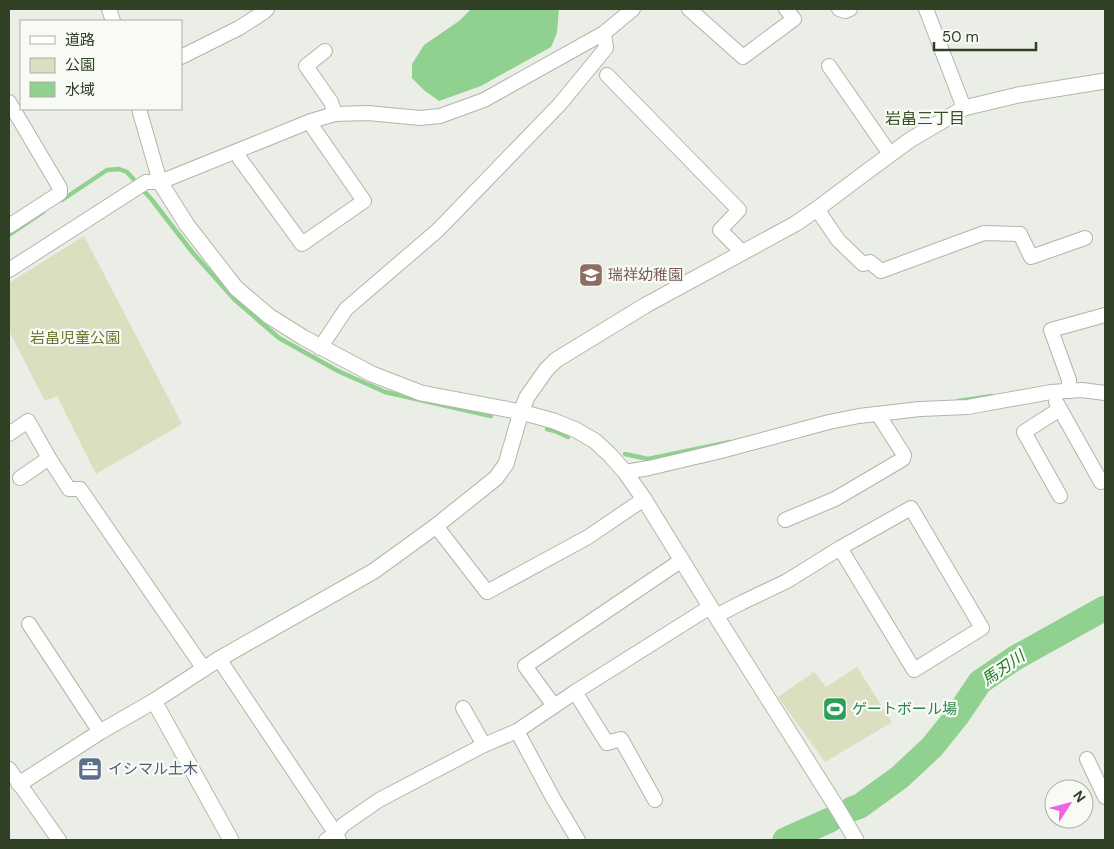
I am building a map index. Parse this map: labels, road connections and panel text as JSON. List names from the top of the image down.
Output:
{
  "districts": ["岩畠三丁目"],
  "water": ["馬刃川"],
  "parks": ["岩畠児童公園"],
  "places": {
    "school or university": ["瑞祥幼稚園"],
    "sports": ["ゲートボール場"],
    "office": ["イシマル土木"]
  },
  "legend": ["道路", "公園", "水域"],
  "scale_bar": "50 m",
  "north": "top right"
}
